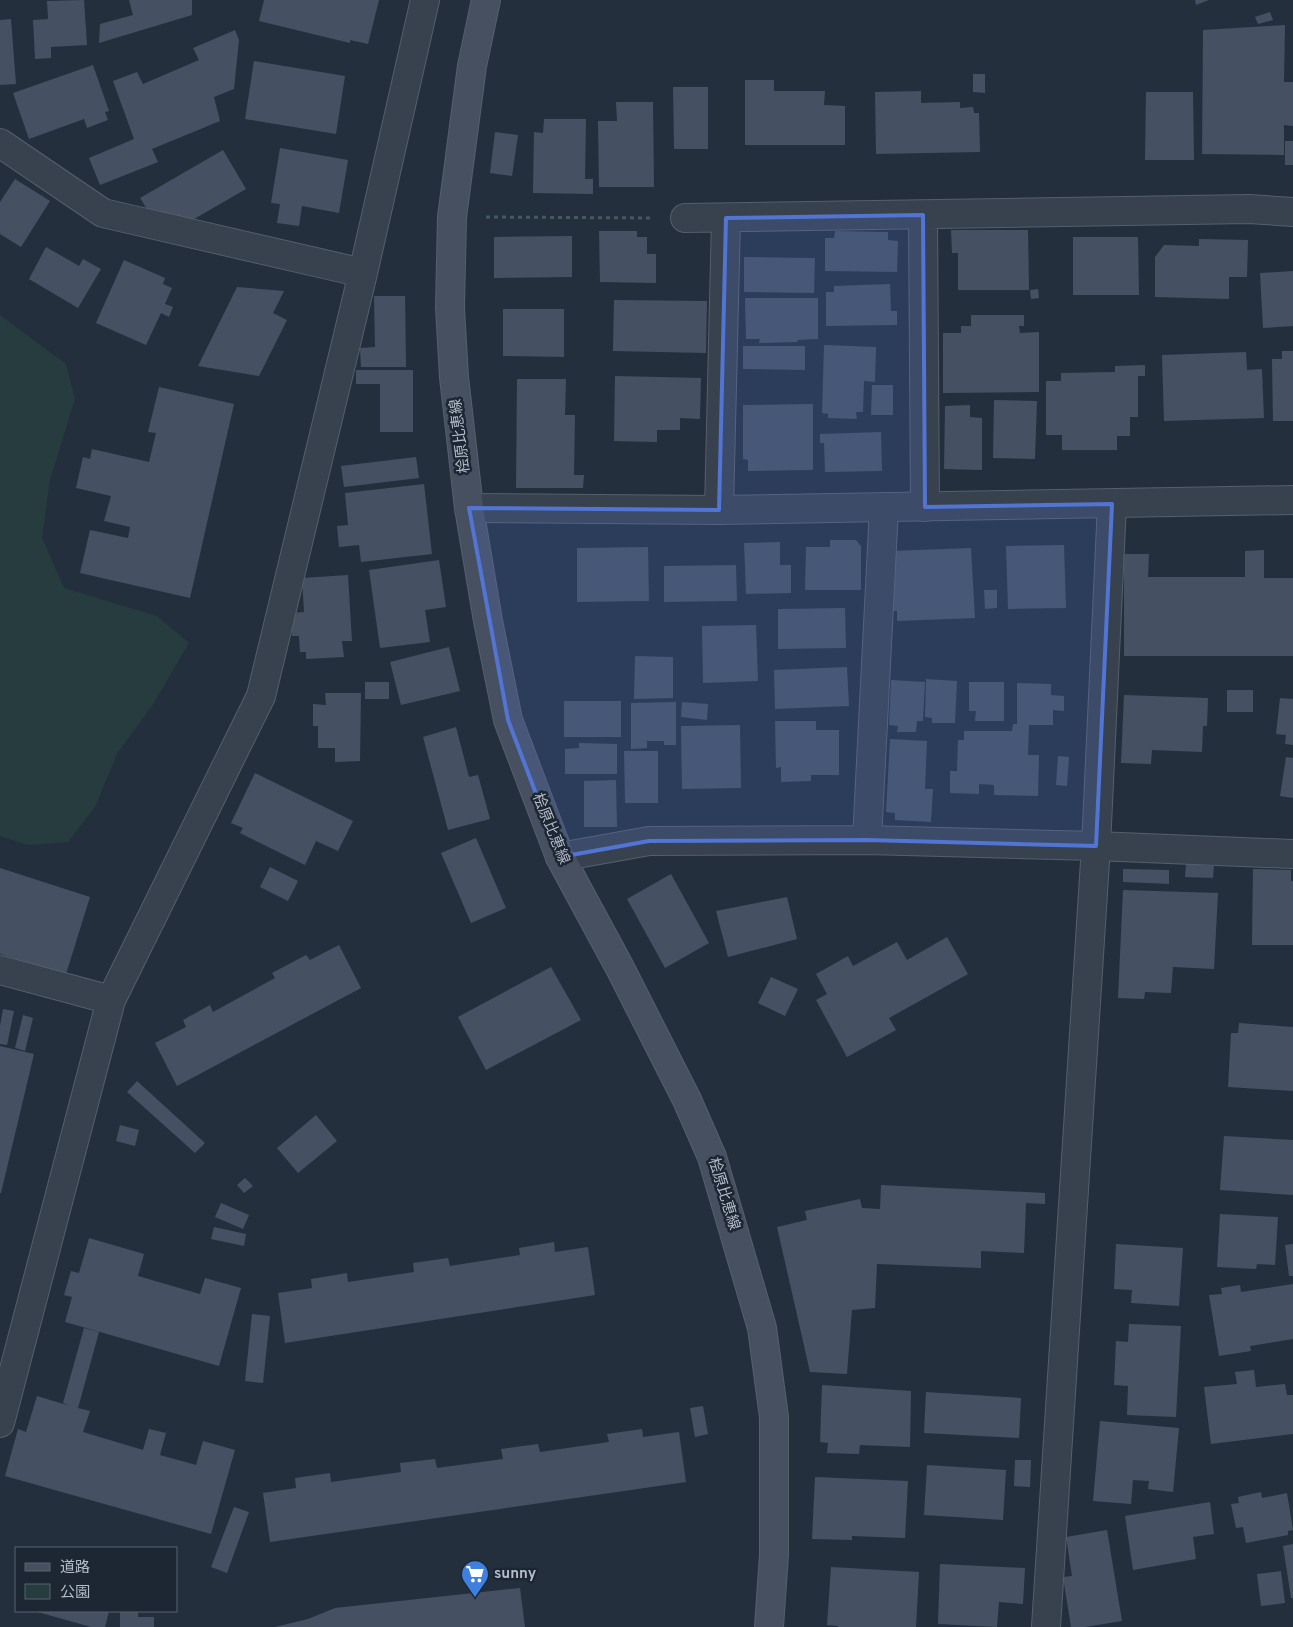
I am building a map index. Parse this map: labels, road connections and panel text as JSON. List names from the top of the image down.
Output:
{
  "streets": {
    "main road": ["桧原比恵線"]
  },
  "places": {
    "supermarket": ["sunny"]
  },
  "legend": ["道路", "公園"]
}
